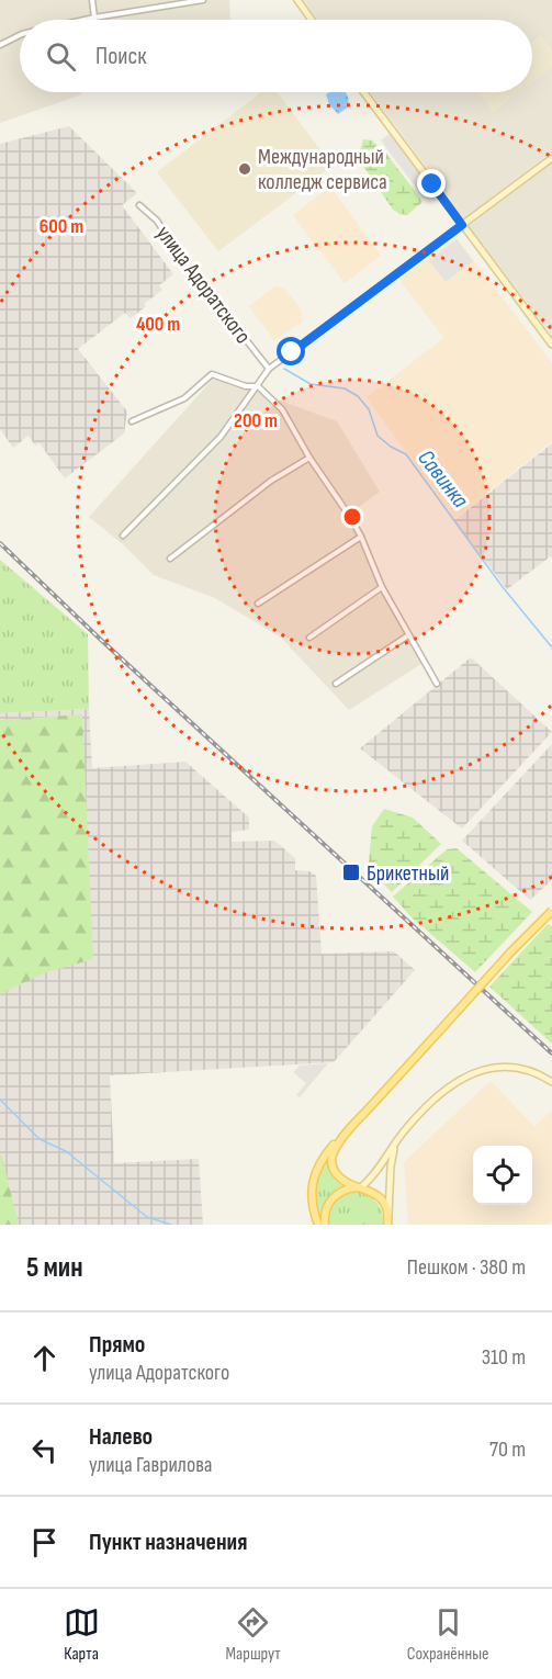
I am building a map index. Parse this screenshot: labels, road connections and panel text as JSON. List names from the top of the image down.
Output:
{
  "streets": {
    "street": ["улица Адоратского"]
  },
  "water": ["Савинка"],
  "places": {
    "other": ["Международный колледж сервиса"],
    "transit": ["Брикетный"]
  },
  "page": {
    "search": "Поиск",
    "heading": ["5 мин", "Пешком · 380 m"],
    "list": [
      ["Прямо", "улица Адоратского", "310 m"],
      ["Налево", "улица Гаврилова", "70 m"],
      "Пункт назначения"
    ],
    "nav": ["Карта", "Маршрут", "Сохранённые"]
  },
  "rings": ["600 m", "400 m", "200 m"]
}
